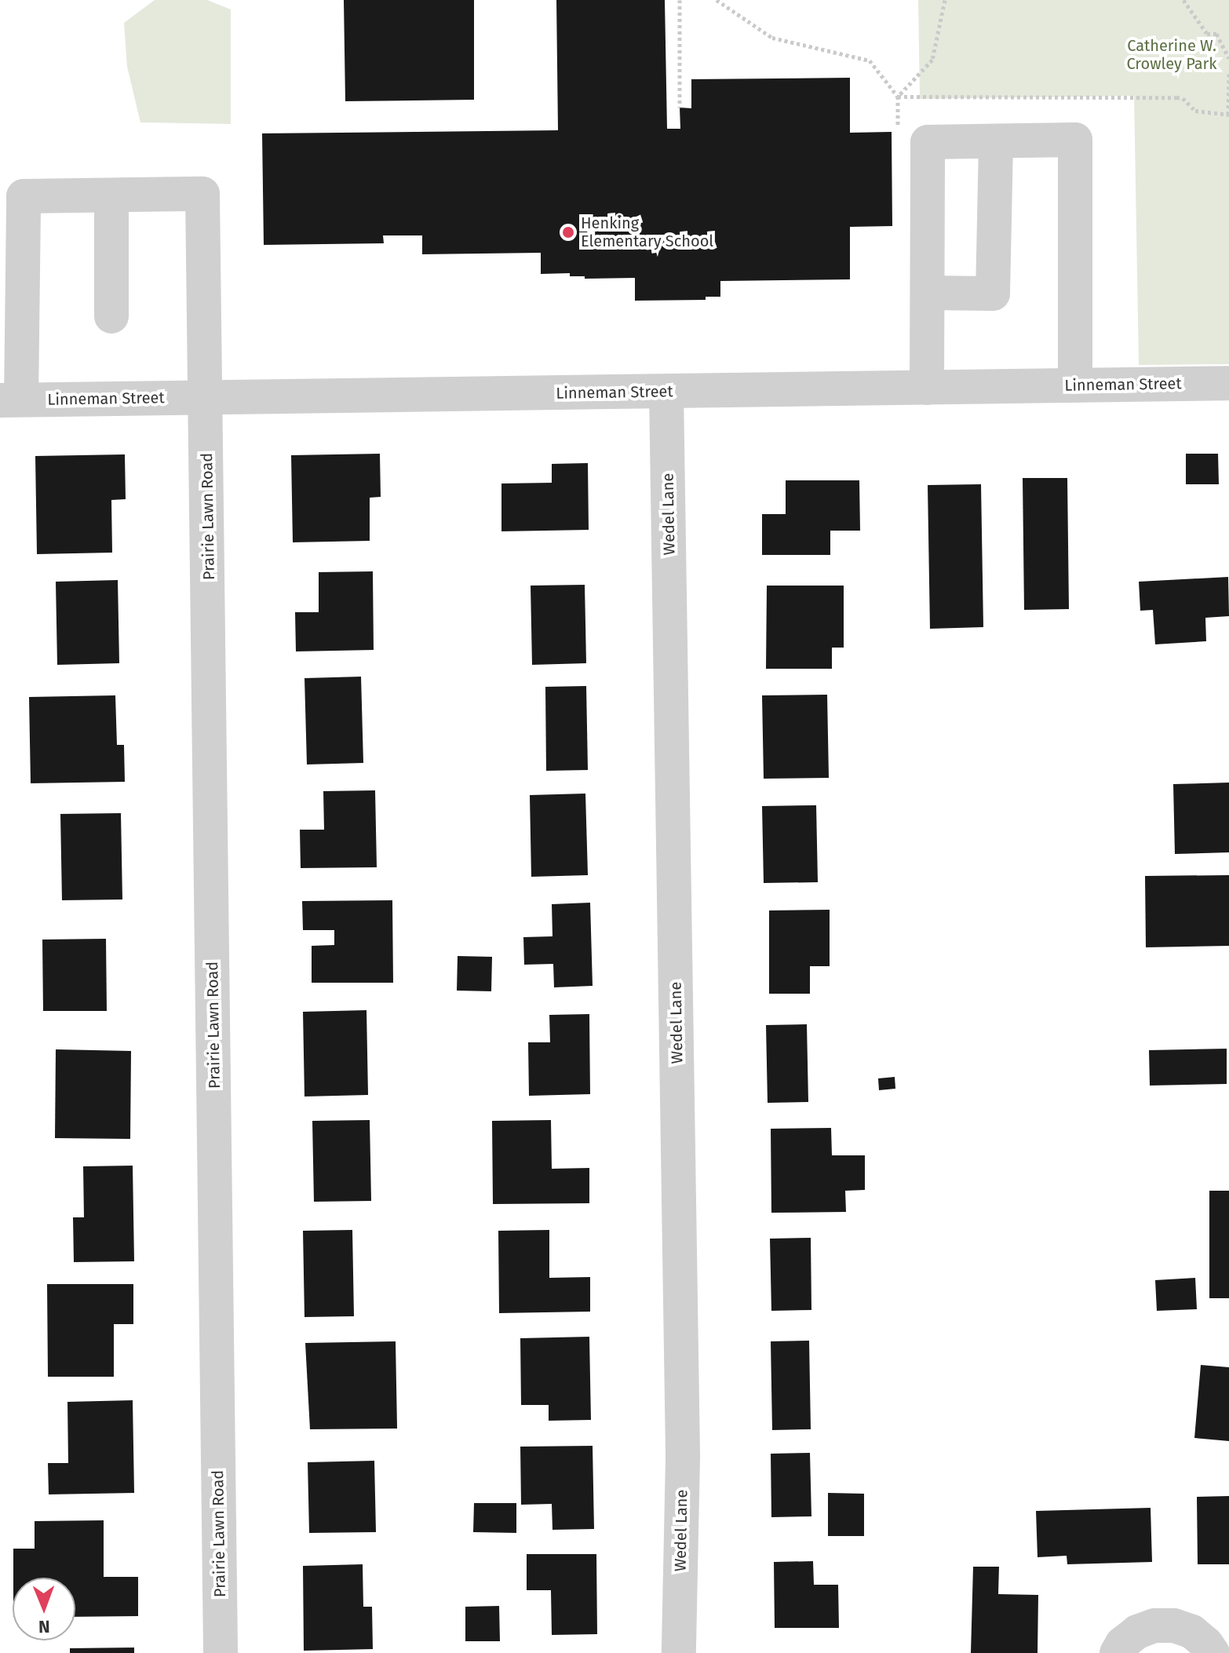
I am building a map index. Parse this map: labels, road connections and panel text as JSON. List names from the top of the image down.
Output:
{
  "streets": {
    "street": ["Linneman Street", "Wedel Lane", "Prairie Lawn Road"]
  },
  "crossings": [
    ["Linneman Street", "Wedel Lane"],
    ["Linneman Street", "Prairie Lawn Road"]
  ],
  "parks": ["Catherine W. Crowley Park"],
  "places": ["Henking Elementary School"],
  "north": "bottom"
}
